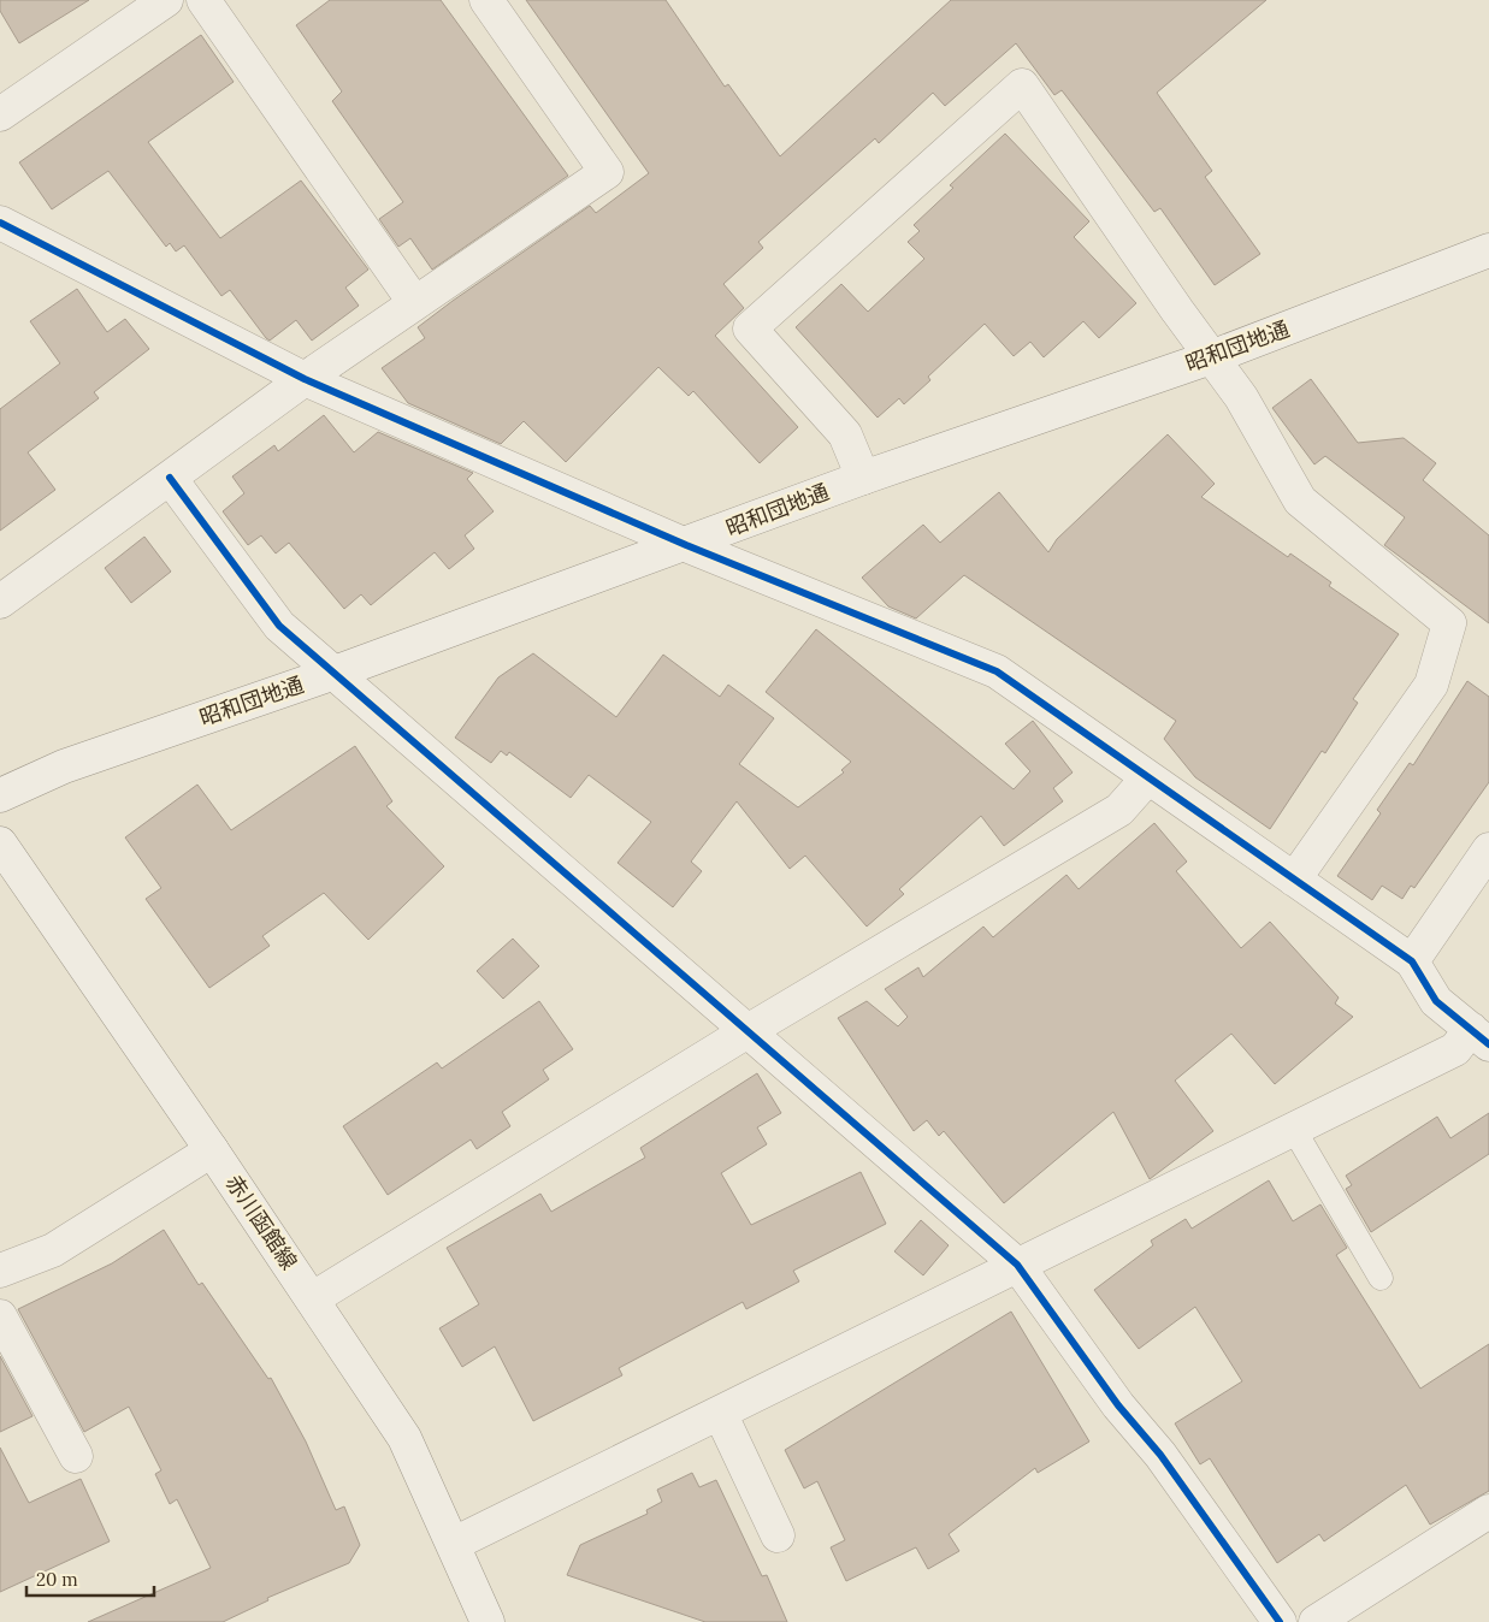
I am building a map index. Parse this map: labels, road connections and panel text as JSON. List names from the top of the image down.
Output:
{
  "streets": {
    "street": ["昭和団地通", "赤川函館線"]
  },
  "scale_bar": "20 m"
}
